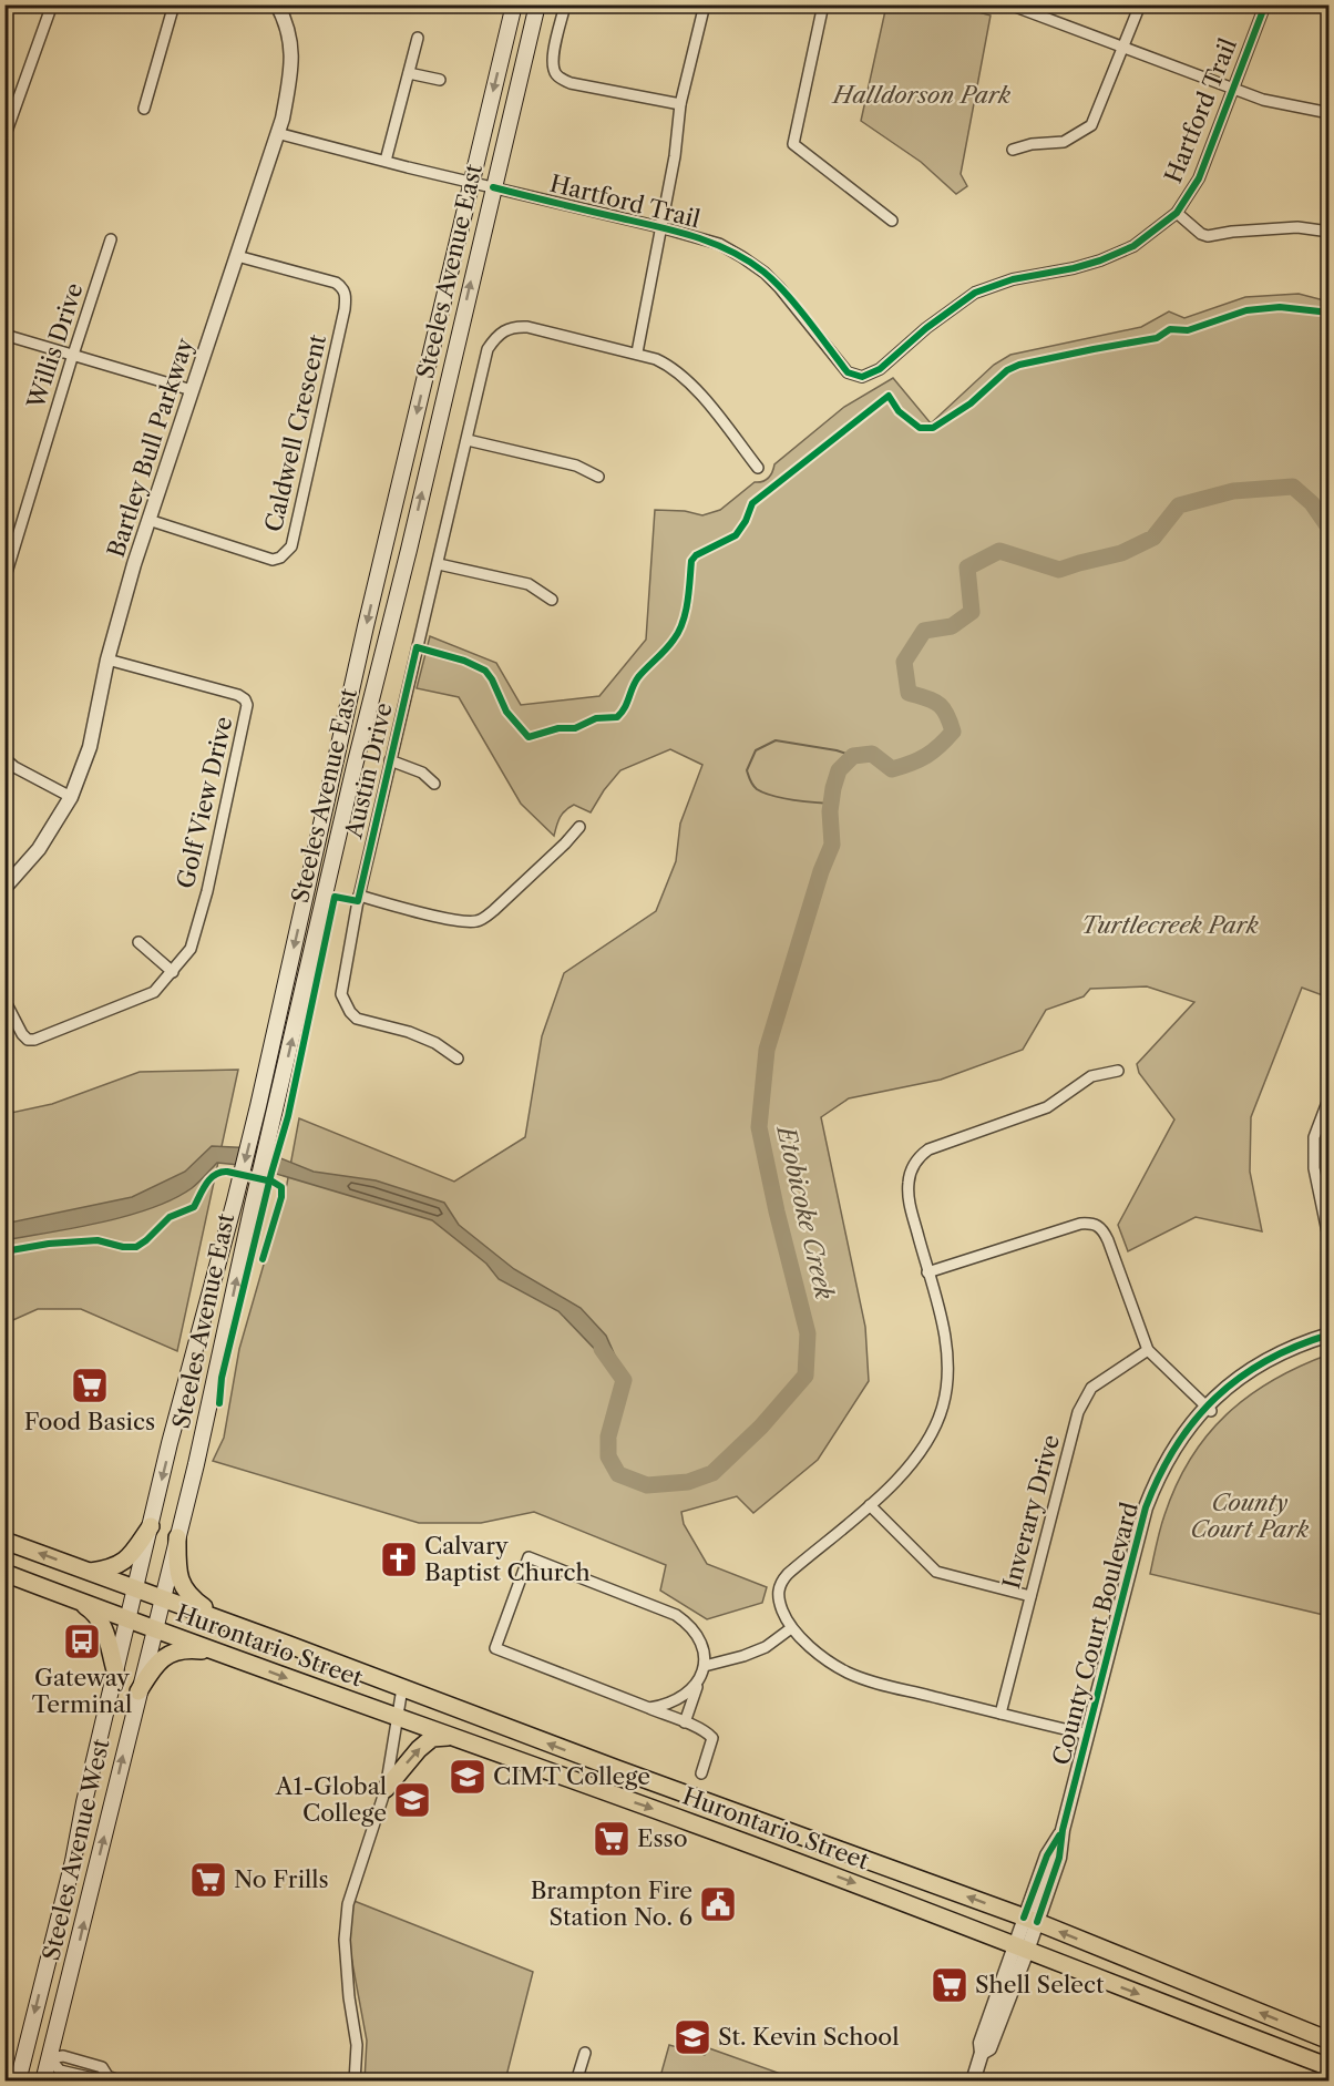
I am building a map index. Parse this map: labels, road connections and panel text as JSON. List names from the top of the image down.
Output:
{
  "streets": {
    "main road": ["Steeles Avenue East", "Hurontario Street", "Steeles Avenue West"],
    "street": [
      "Hartford Trail",
      "Willis Drive",
      "Caldwell Crescent",
      "Bartley Bull Parkway",
      "Austin Drive",
      "Golf View Drive",
      "Inverary Drive",
      "County Court Boulevard"
    ]
  },
  "crossings": [
    ["Hartford Trail", "Steeles Avenue East"],
    ["Hartford Trail", "Bartley Bull Parkway"],
    ["Steeles Avenue East", "Hurontario Street"],
    ["Steeles Avenue East", "Steeles Avenue West"],
    ["Caldwell Crescent", "Bartley Bull Parkway"],
    ["Bartley Bull Parkway", "Golf View Drive"],
    ["County Court Boulevard", "Hurontario Street"],
    ["Hurontario Street", "Steeles Avenue West"]
  ],
  "water": ["Etobicoke Creek"],
  "parks": ["Halldorson Park", "Turtlecreek Park", "County Court Park"],
  "places": {
    "supermarket": [
      "Food Basics",
      "Esso",
      "No Frills",
      "Shell Select"
    ],
    "church": ["Calvary Baptist Church"],
    "bus stop": ["Gateway Terminal"],
    "school or university": ["CIMT College", "A1-Global College", "St. Kevin School"],
    "public building": ["Brampton Fire Station No. 6"]
  }
}
